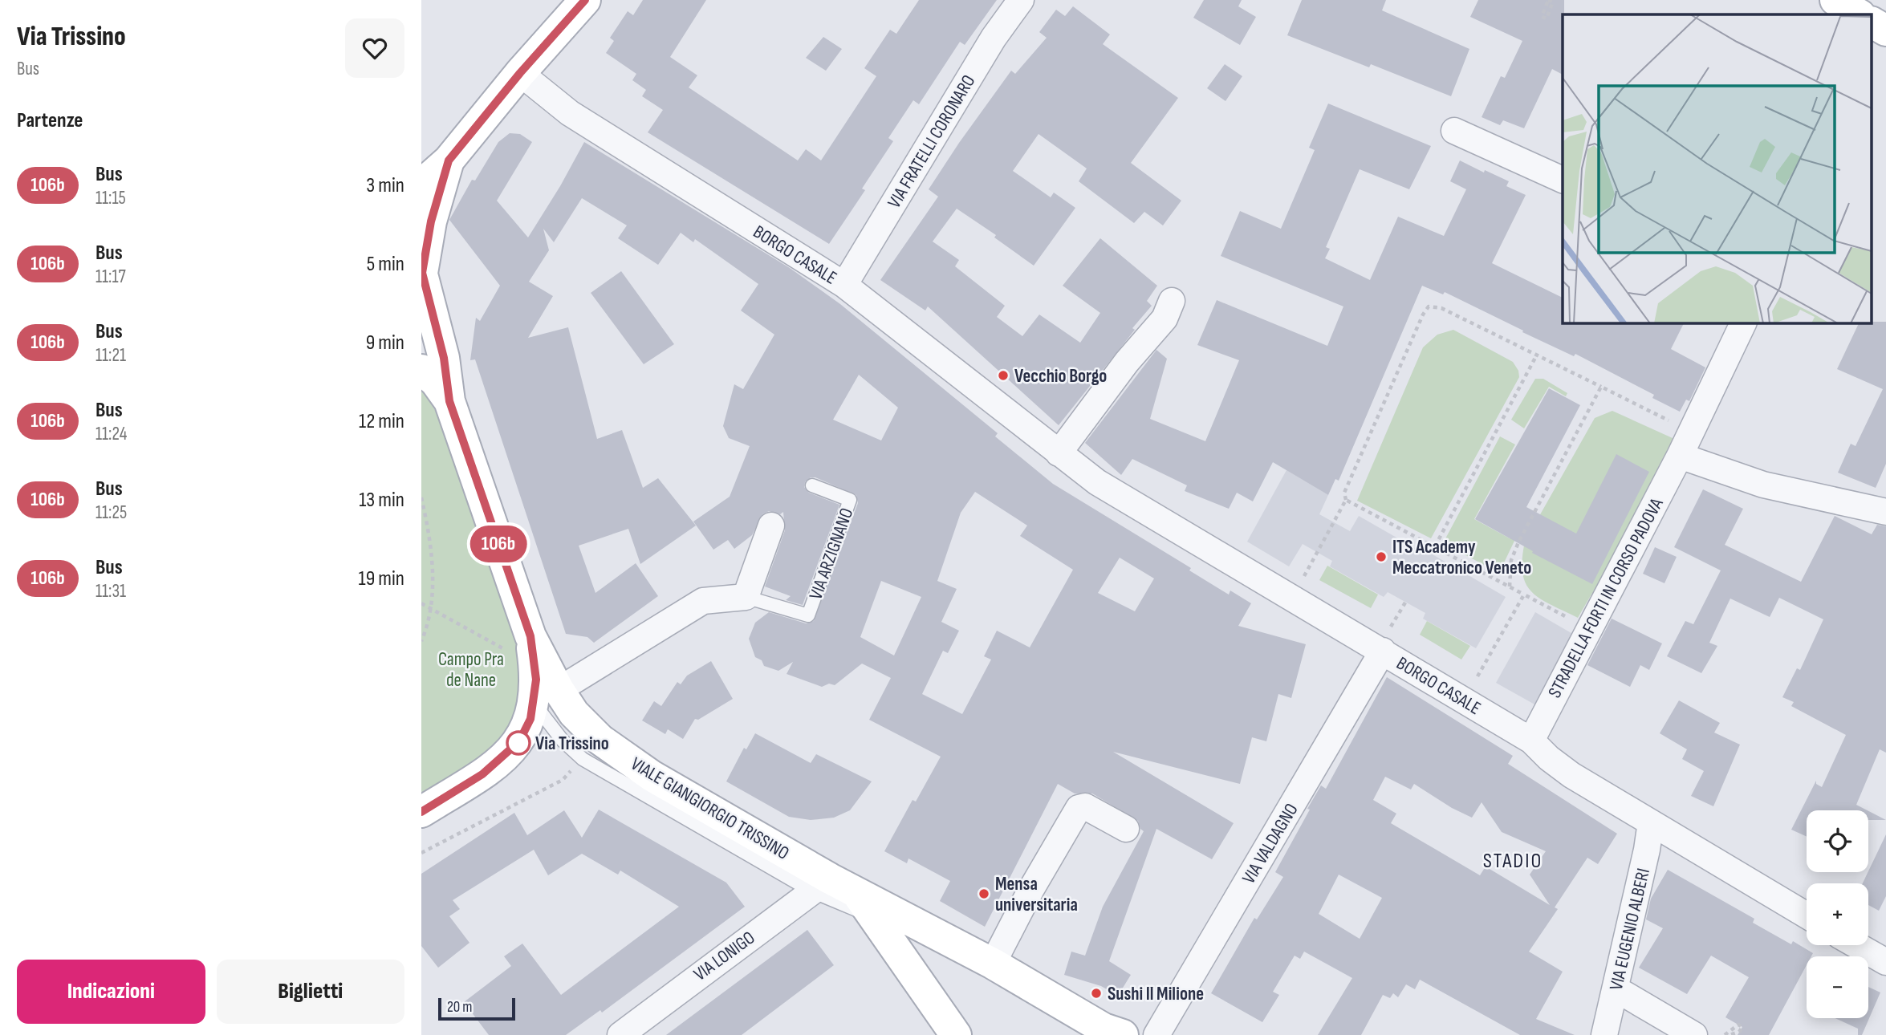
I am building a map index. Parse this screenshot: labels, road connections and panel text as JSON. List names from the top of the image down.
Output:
{
  "streets": {
    "street": [
      "VIA FRATELLI CORONARO",
      "BORGO CASALE",
      "VIA ARZIGNANO",
      "STRADELLA FORTI IN CORSO PADOVA",
      "VIALE GIANGIORGIO TRISSINO",
      "VIA VALDAGNO",
      "VIA EUGENIO ALBERI",
      "VIA LONIGO"
    ]
  },
  "crossings": [
    ["VIA FRATELLI CORONARO", "BORGO CASALE"],
    ["BORGO CASALE", "STRADELLA FORTI IN CORSO PADOVA"],
    ["BORGO CASALE", "VIA VALDAGNO"],
    ["BORGO CASALE", "VIA EUGENIO ALBERI"],
    ["VIA ARZIGNANO", "VIALE GIANGIORGIO TRISSINO"],
    ["VIALE GIANGIORGIO TRISSINO", "VIA LONIGO"]
  ],
  "districts": ["STADIO"],
  "parks": ["Campo Pra de Nane"],
  "places": [
    "Vecchio Borgo",
    "ITS Academy Meccatronico Veneto",
    "Via Trissino",
    "Mensa universitaria",
    "Sushi Il Milione"
  ],
  "lines": ["bus line 106b"],
  "scale_bar": "20 m",
  "page": {
    "heading": [
      ["Via Trissino", "Bus"],
      "Partenze"
    ],
    "on_map": "106b",
    "list": [
      {
        "mark": "106b",
        "name": "Bus",
        "note": "11:15",
        "value": "3 min"
      },
      {
        "mark": "106b",
        "name": "Bus",
        "note": "11:17",
        "value": "5 min"
      },
      {
        "mark": "106b",
        "name": "Bus",
        "note": "11:21",
        "value": "9 min"
      },
      {
        "mark": "106b",
        "name": "Bus",
        "note": "11:24",
        "value": "12 min"
      },
      {
        "mark": "106b",
        "name": "Bus",
        "note": "11:25",
        "value": "13 min"
      },
      {
        "mark": "106b",
        "name": "Bus",
        "note": "11:31",
        "value": "19 min"
      }
    ],
    "map_buttons": ["+", "−"],
    "buttons": ["Indicazioni", "Biglietti"],
    "scale": "20 m"
  }
}
